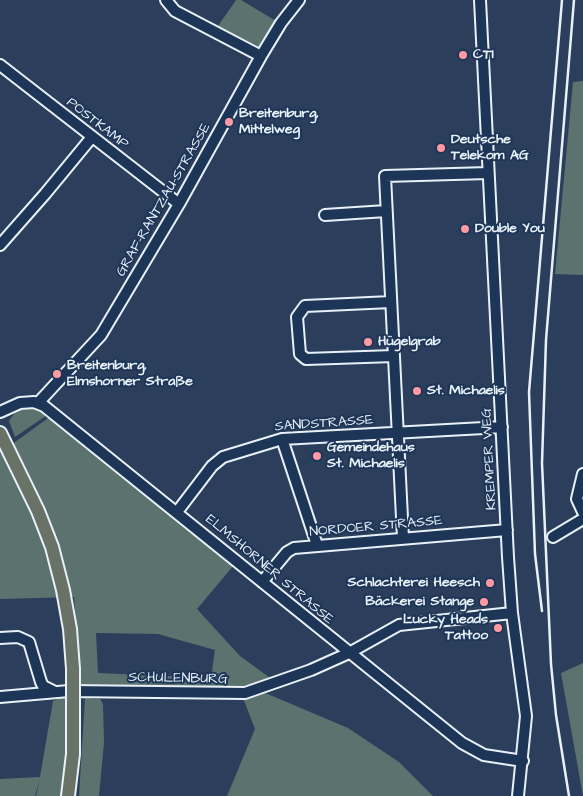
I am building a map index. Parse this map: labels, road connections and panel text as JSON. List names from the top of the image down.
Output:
{
  "streets": {
    "street": [
      "POSTKAMP",
      "GRAF-RANTZAU-STRASSE",
      "SANDSTRASSE",
      "KREMPER WEG",
      "NORDOER STRASSE",
      "ELMSHORNER STRASSE",
      "SCHULENBURG"
    ]
  },
  "crossings": [
    ["POSTKAMP", "GRAF-RANTZAU-STRASSE"],
    ["GRAF-RANTZAU-STRASSE", "ELMSHORNER STRASSE"],
    ["SANDSTRASSE", "KREMPER WEG"],
    ["SANDSTRASSE", "ELMSHORNER STRASSE"],
    ["KREMPER WEG", "NORDOER STRASSE"],
    ["KREMPER WEG", "ELMSHORNER STRASSE"],
    ["KREMPER WEG", "SCHULENBURG"],
    ["NORDOER STRASSE", "ELMSHORNER STRASSE"],
    ["ELMSHORNER STRASSE", "SCHULENBURG"]
  ],
  "places": [
    "CTI",
    "Breitenburg, Mittelweg",
    "Deutsche Telekom AG",
    "Double You",
    "Hügelgrab",
    "Breitenburg, Elmshorner Straße",
    "St. Michaelis",
    "Gemeindehaus St. Michaelis",
    "Schlachterei Heesch",
    "Bäckerei Stange",
    "Lucky Heads Tattoo"
  ]
}
